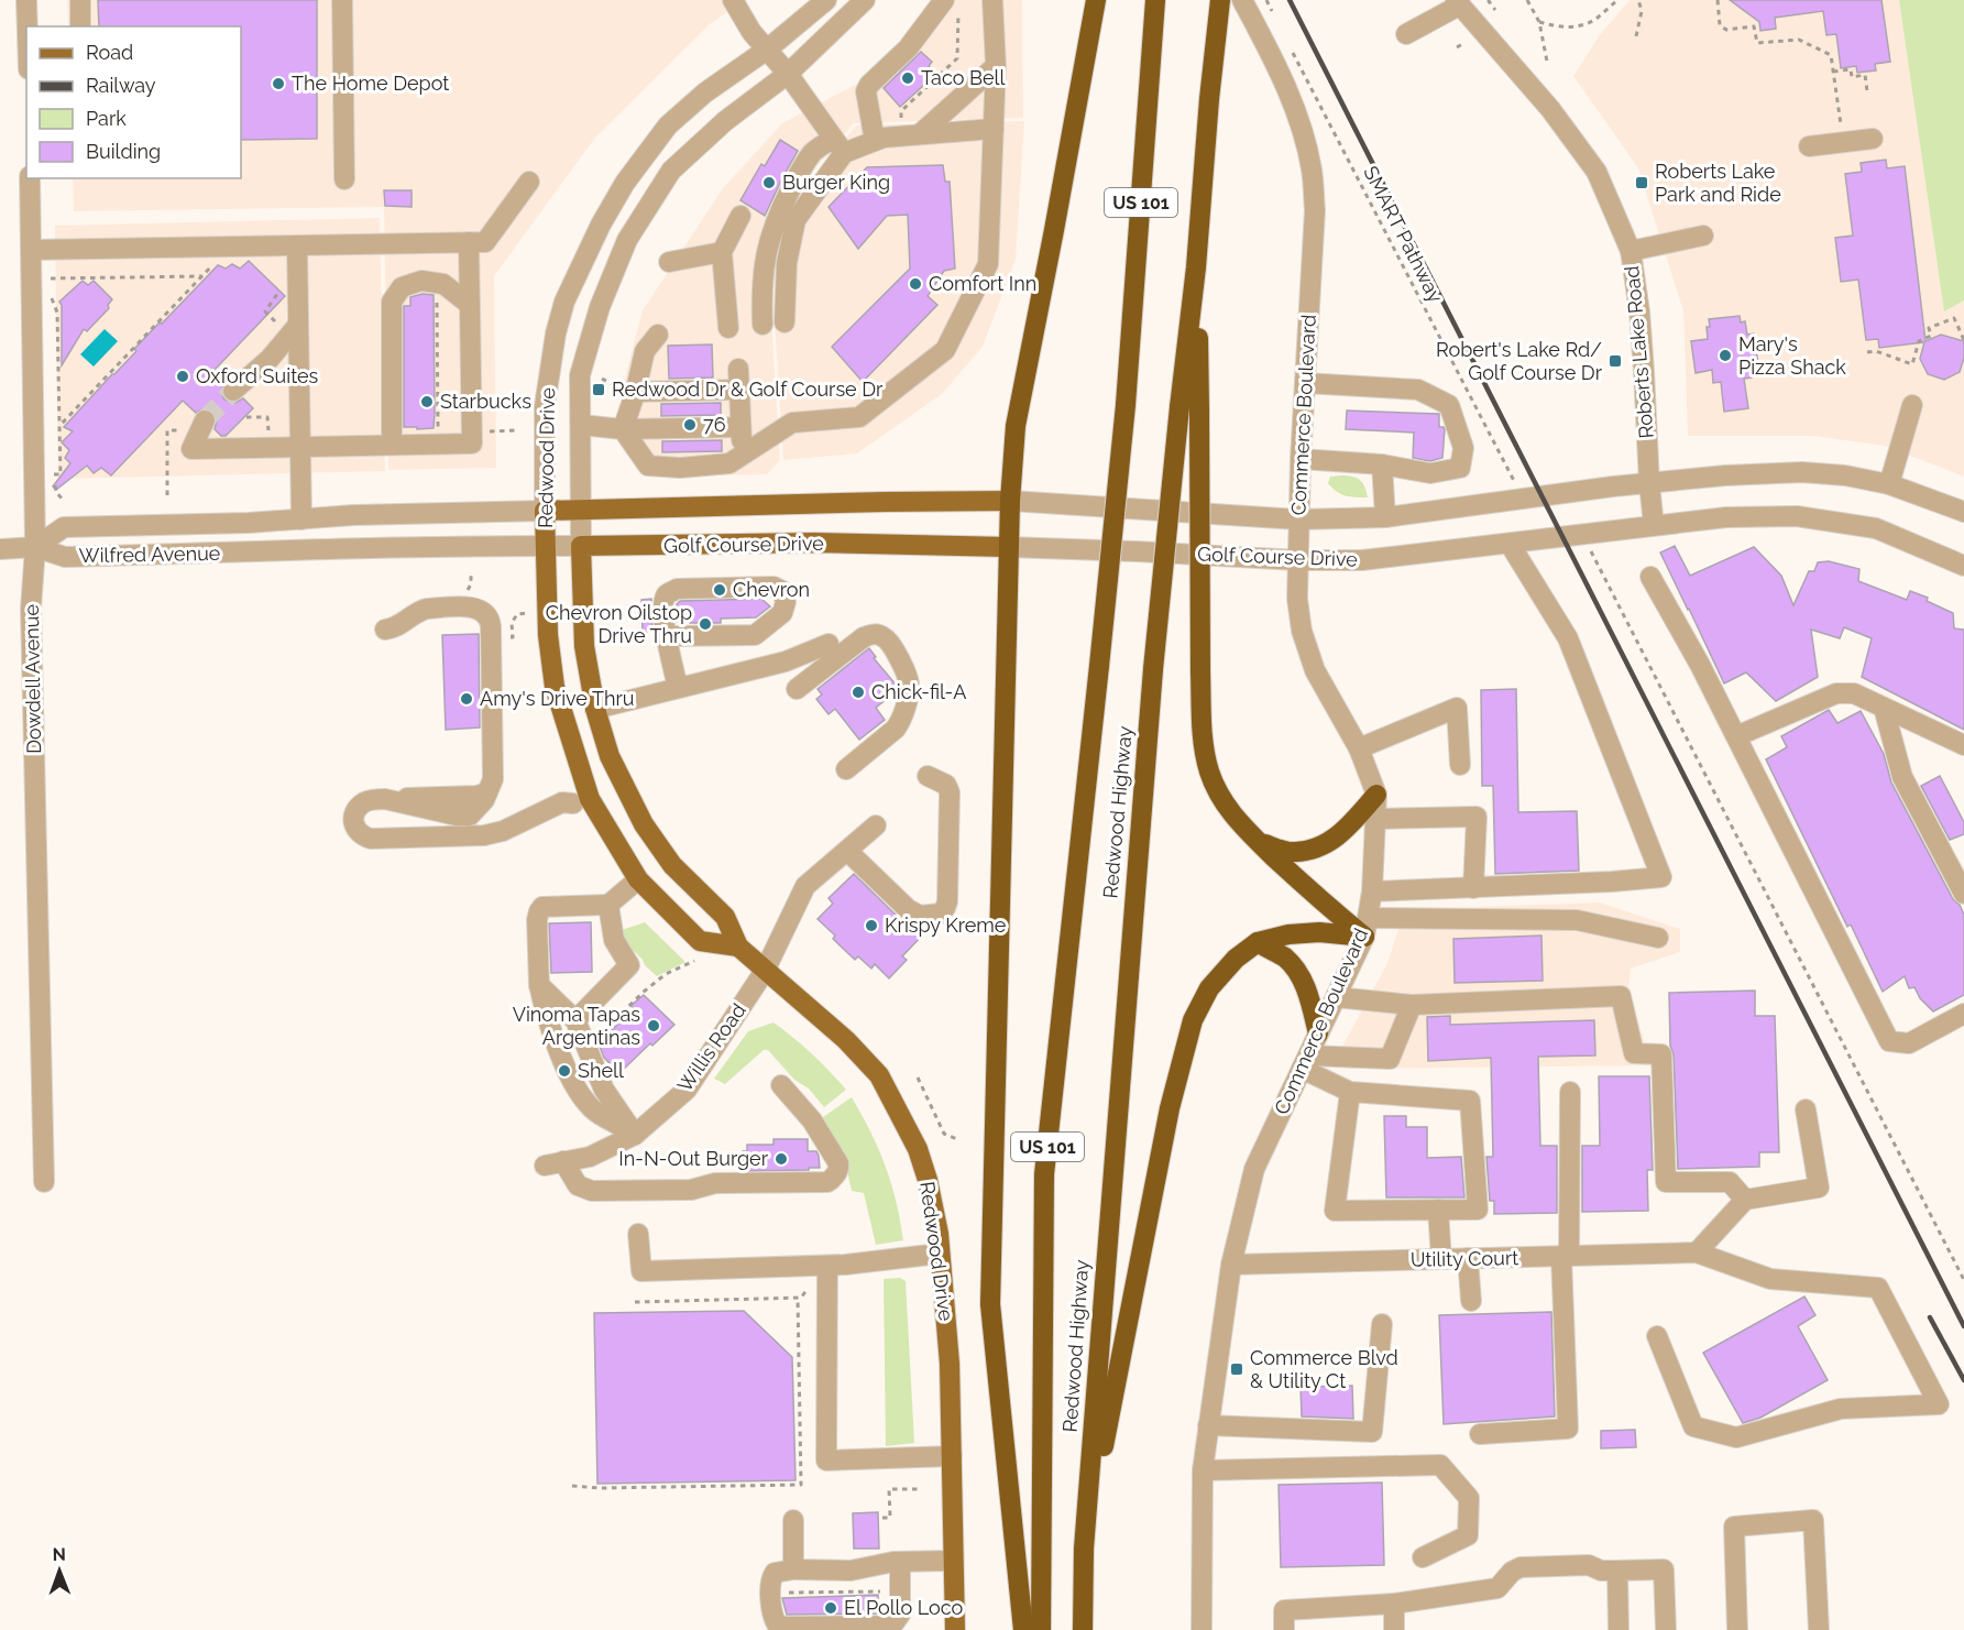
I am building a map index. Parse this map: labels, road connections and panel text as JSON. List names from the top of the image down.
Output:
{
  "streets": {
    "highway": ["US 101", "Redwood Highway"],
    "main road": ["Redwood Drive", "Golf Course Drive", "Wilfred Avenue"],
    "street": [
      "Roberts Lake Road",
      "Commerce Boulevard",
      "Dowdell Avenue",
      "Willis Road",
      "Utility Court"
    ],
    "path": ["SMART Pathway"]
  },
  "crossings": [
    ["Roberts Lake Road", "Golf Course Drive"],
    ["Commerce Boulevard", "Golf Course Drive"],
    ["Commerce Boulevard", "Utility Court"],
    ["Redwood Drive", "Golf Course Drive"],
    ["Redwood Drive", "Wilfred Avenue"],
    ["Redwood Drive", "Willis Road"],
    ["Golf Course Drive", "Wilfred Avenue"],
    ["Wilfred Avenue", "Dowdell Avenue"]
  ],
  "places": {
    "other": [
      "Taco Bell",
      "The Home Depot",
      "Burger King",
      "Comfort Inn",
      "Mary's Pizza Shack",
      "Oxford Suites",
      "Starbucks",
      "76",
      "Chevron",
      "Chevron Oilstop Drive Thru",
      "Chick-fil-A",
      "Amy's Drive Thru",
      "Krispy Kreme",
      "Vinoma Tapas Argentinas",
      "Shell",
      "In-N-Out Burger",
      "El Pollo Loco"
    ],
    "transit": [
      "Roberts Lake Park and Ride",
      "Robert's Lake Rd/ Golf Course Dr",
      "Redwood Dr & Golf Course Dr",
      "Commerce Blvd & Utility Ct"
    ]
  },
  "legend": [
    "Road",
    "Railway",
    "Park",
    "Building"
  ],
  "north": "top"
}
